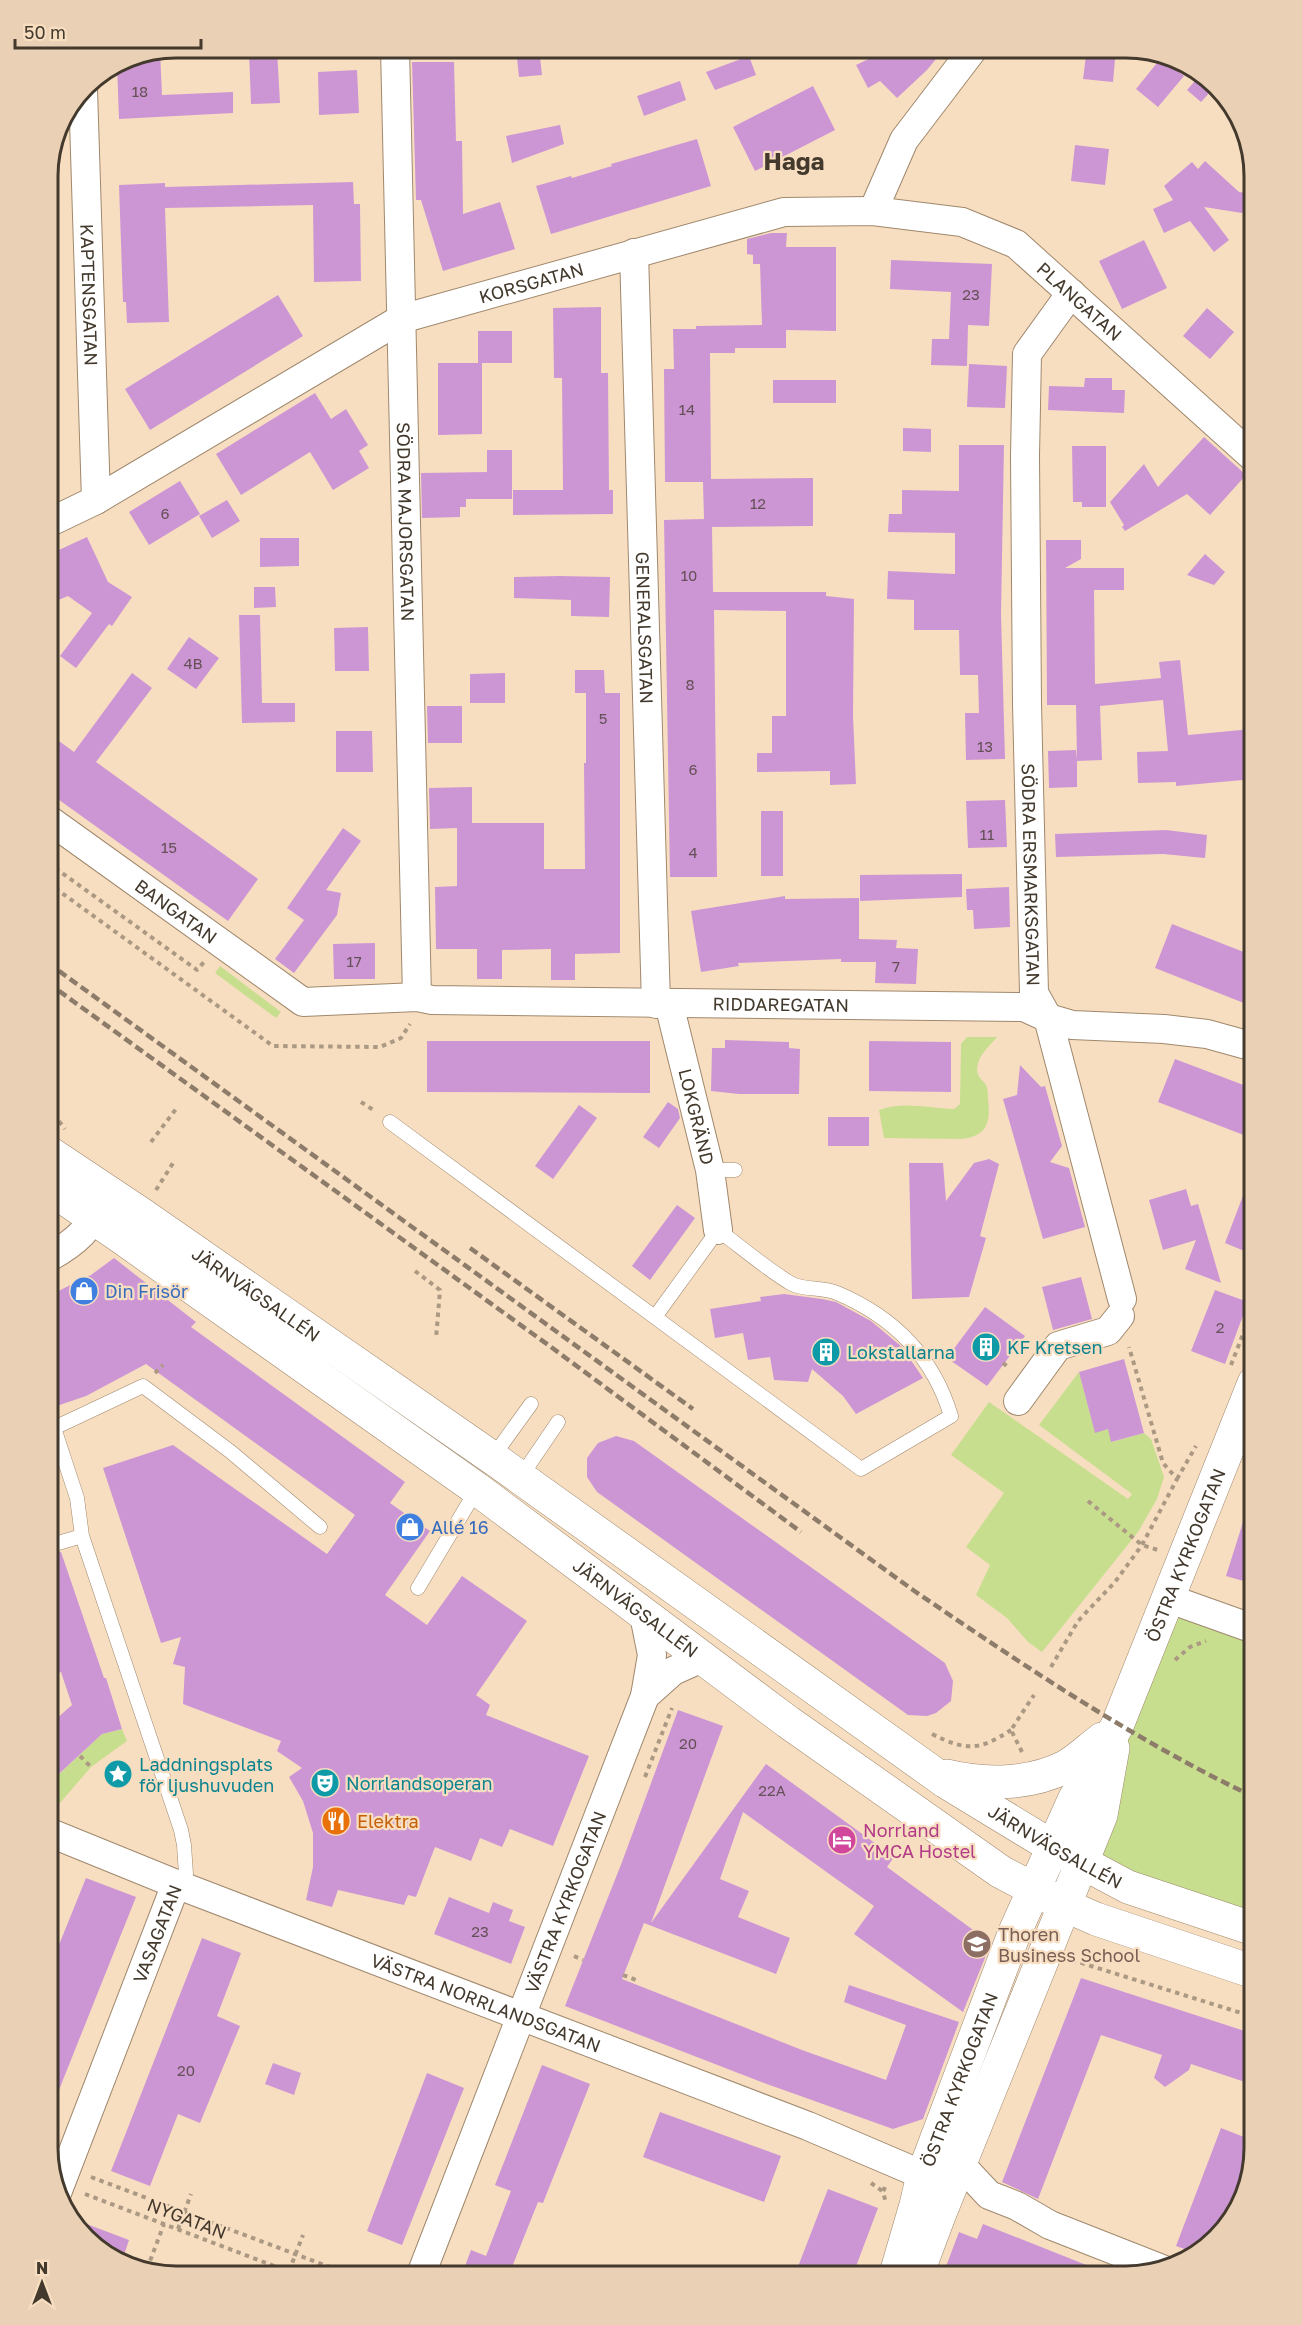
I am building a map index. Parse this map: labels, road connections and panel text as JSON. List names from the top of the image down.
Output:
{
  "streets": {
    "main road": ["JÄRNVÄGSALLÉN", "ÖSTRA KYRKOGATAN"],
    "street": [
      "KORSGATAN",
      "KAPTENSGATAN",
      "PLANGATAN",
      "SÖDRA MAJORSGATAN",
      "GENERALSGATAN",
      "SÖDRA ERSMARKSGATAN",
      "BANGATAN",
      "RIDDAREGATAN",
      "LOKGRÄND",
      "VÄSTRA KYRKOGATAN",
      "VASAGATAN",
      "VÄSTRA NORRLANDSGATAN"
    ],
    "path": ["NYGATAN"]
  },
  "crossings": [
    ["KORSGATAN", "KAPTENSGATAN"],
    ["KORSGATAN", "PLANGATAN"],
    ["KORSGATAN", "SÖDRA MAJORSGATAN"],
    ["KORSGATAN", "GENERALSGATAN"],
    ["PLANGATAN", "SÖDRA ERSMARKSGATAN"],
    ["SÖDRA MAJORSGATAN", "RIDDAREGATAN"],
    ["GENERALSGATAN", "RIDDAREGATAN"],
    ["GENERALSGATAN", "LOKGRÄND"],
    ["SÖDRA ERSMARKSGATAN", "RIDDAREGATAN"],
    ["BANGATAN", "RIDDAREGATAN"],
    ["RIDDAREGATAN", "LOKGRÄND"],
    ["JÄRNVÄGSALLÉN", "ÖSTRA KYRKOGATAN"],
    ["JÄRNVÄGSALLÉN", "VÄSTRA KYRKOGATAN"],
    ["ÖSTRA KYRKOGATAN", "VÄSTRA NORRLANDSGATAN"],
    ["VÄSTRA KYRKOGATAN", "VÄSTRA NORRLANDSGATAN"],
    ["VASAGATAN", "VÄSTRA NORRLANDSGATAN"]
  ],
  "districts": ["Haga"],
  "places": {
    "shop": ["Din Frisör", "Allé 16"],
    "building": ["KF Kretsen", "Lokstallarna"],
    "place": ["Laddningsplats för ljushuvuden"],
    "theatre": ["Norrlandsoperan"],
    "restaurant": ["Elektra"],
    "hotel": ["Norrland YMCA Hostel"],
    "school or university": ["Thoren Business School"]
  },
  "house_numbers": [
    "18",
    "23",
    "14",
    "12",
    "6",
    "10",
    "4B",
    "8",
    "5",
    "13",
    "6",
    "11",
    "15",
    "4",
    "17",
    "7",
    "2",
    "20",
    "22A",
    "23",
    "20"
  ],
  "scale_bar": "50 m",
  "north": "top"
}
